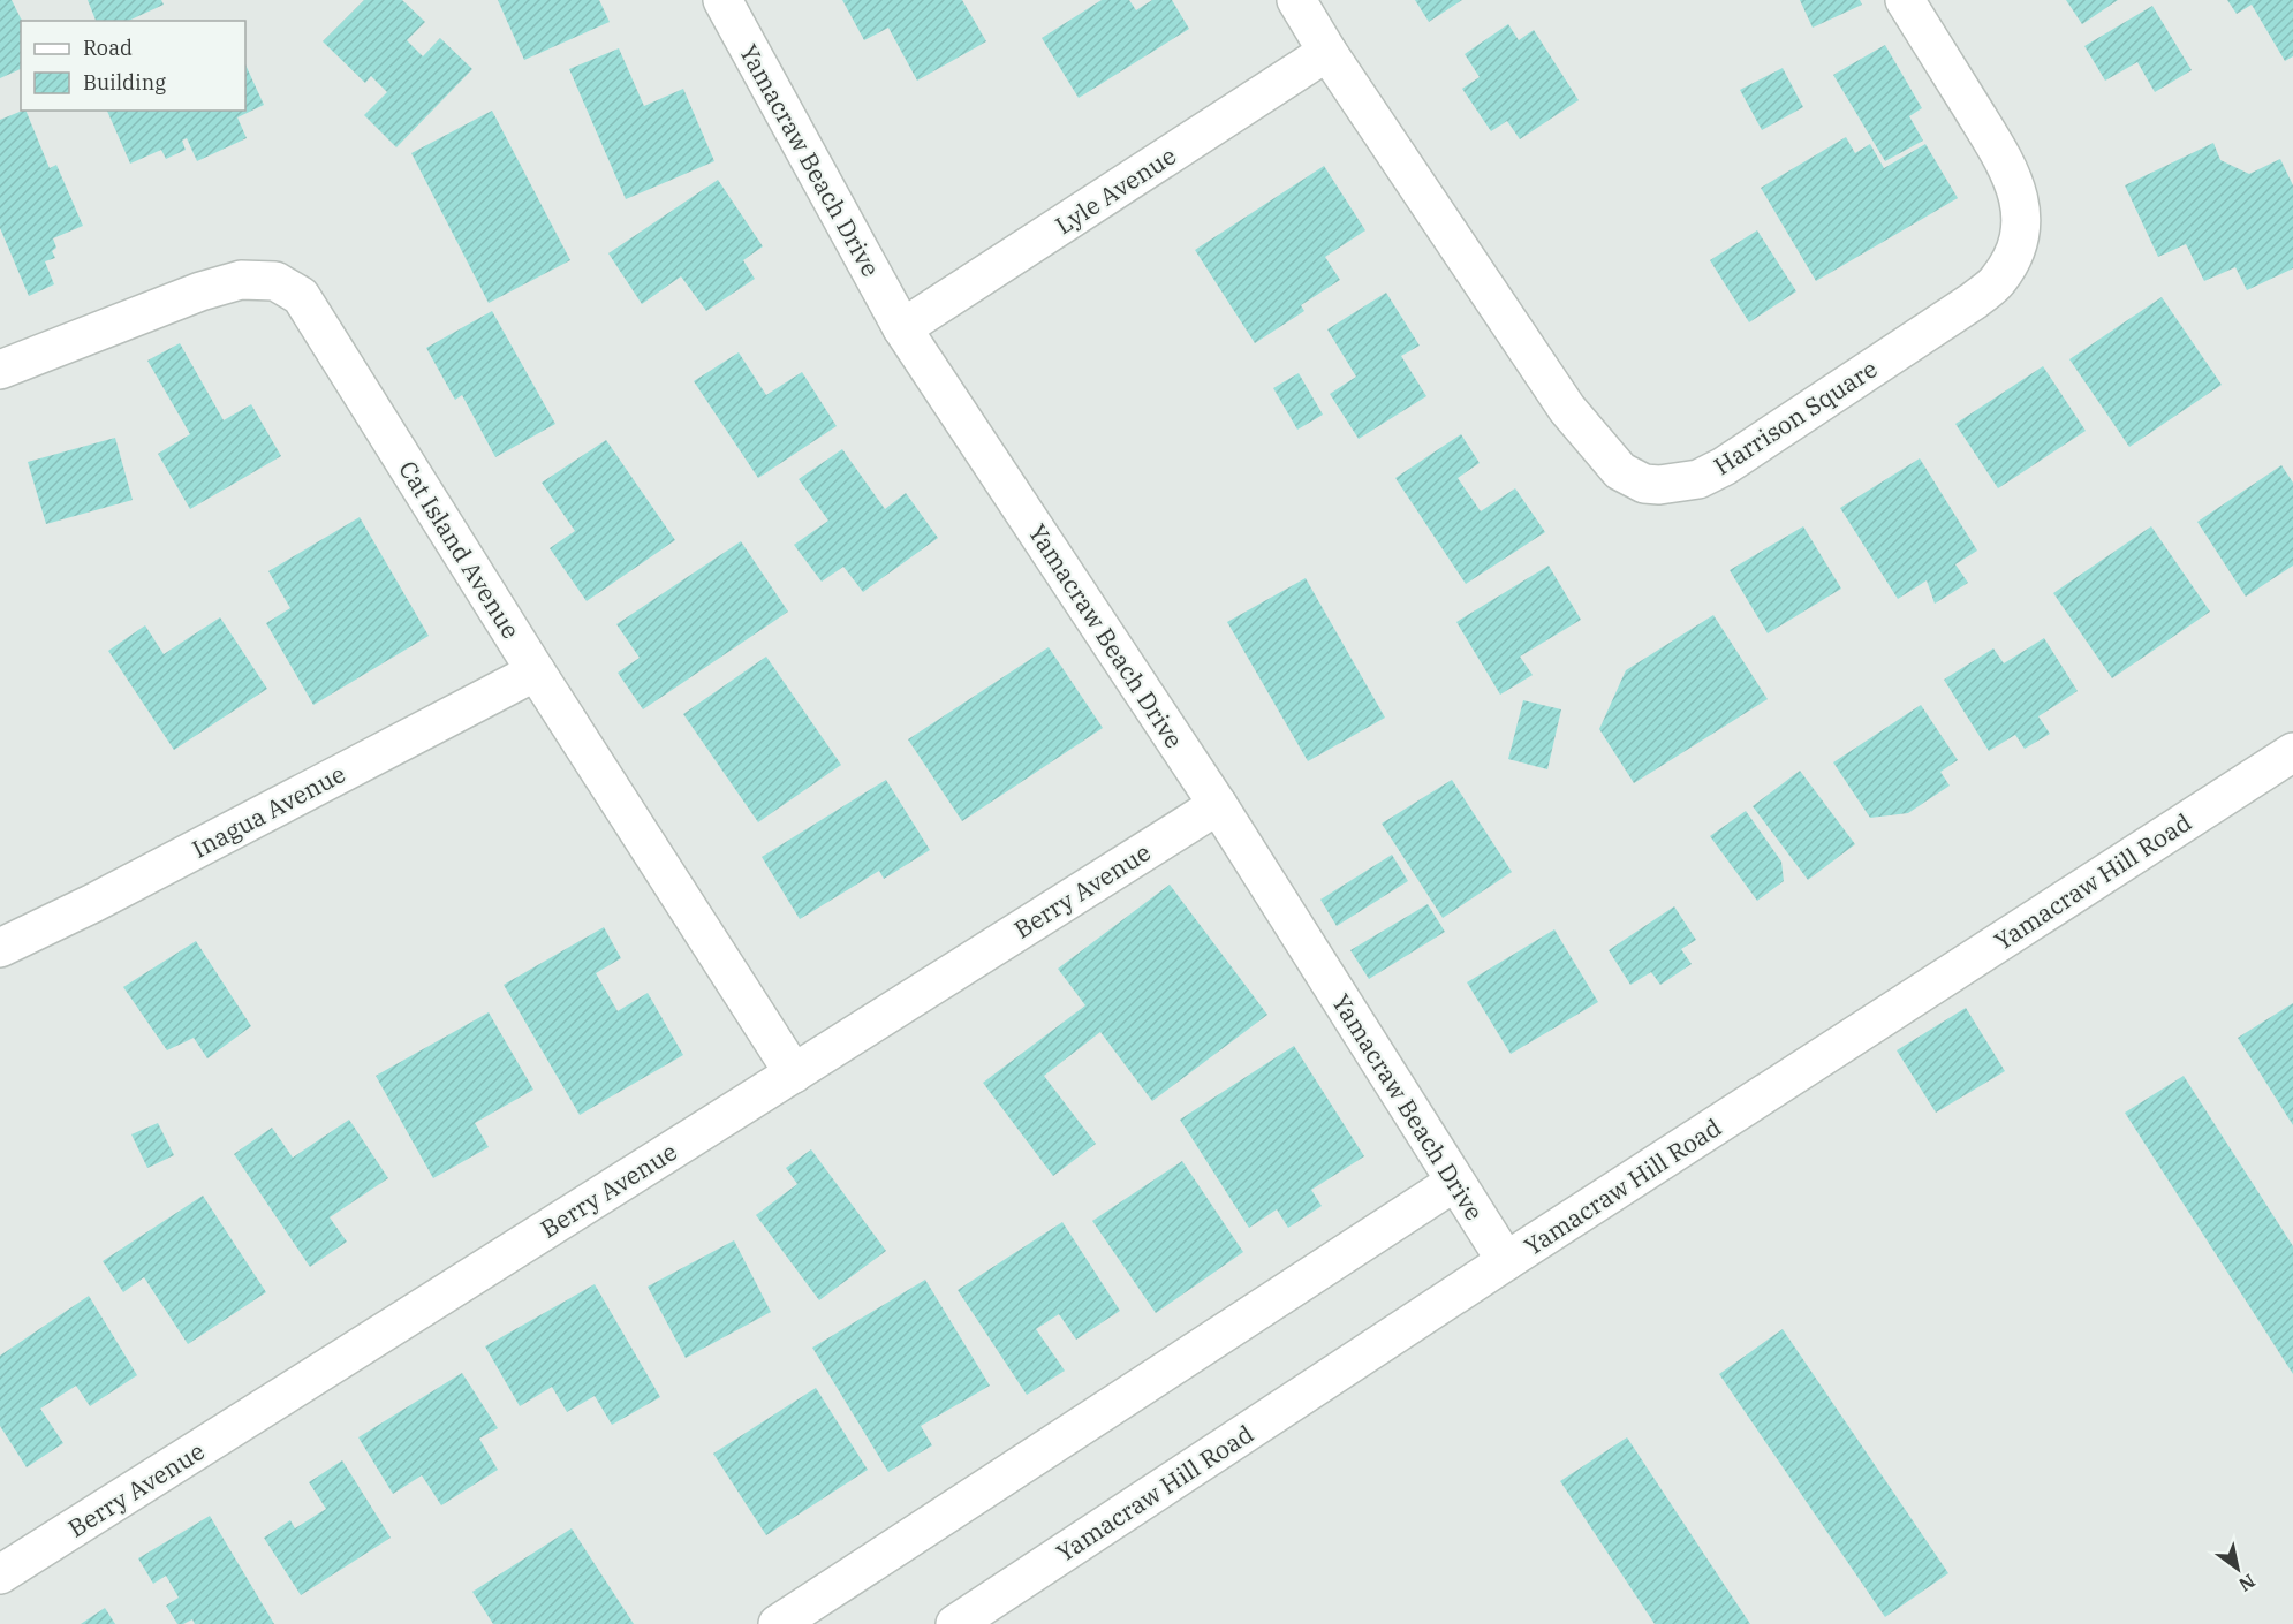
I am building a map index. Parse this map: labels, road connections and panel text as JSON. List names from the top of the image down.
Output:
{
  "streets": {
    "street": [
      "Yamacraw Beach Drive",
      "Lyle Avenue",
      "Harrison Square",
      "Cat Island Avenue",
      "Inagua Avenue",
      "Yamacraw Hill Road",
      "Berry Avenue"
    ]
  },
  "crossings": [
    ["Yamacraw Beach Drive", "Lyle Avenue"],
    ["Yamacraw Beach Drive", "Yamacraw Hill Road"],
    ["Yamacraw Beach Drive", "Berry Avenue"],
    ["Lyle Avenue", "Harrison Square"],
    ["Cat Island Avenue", "Inagua Avenue"],
    ["Cat Island Avenue", "Berry Avenue"]
  ],
  "legend": ["Road", "Building"],
  "north": "bottom right"
}
